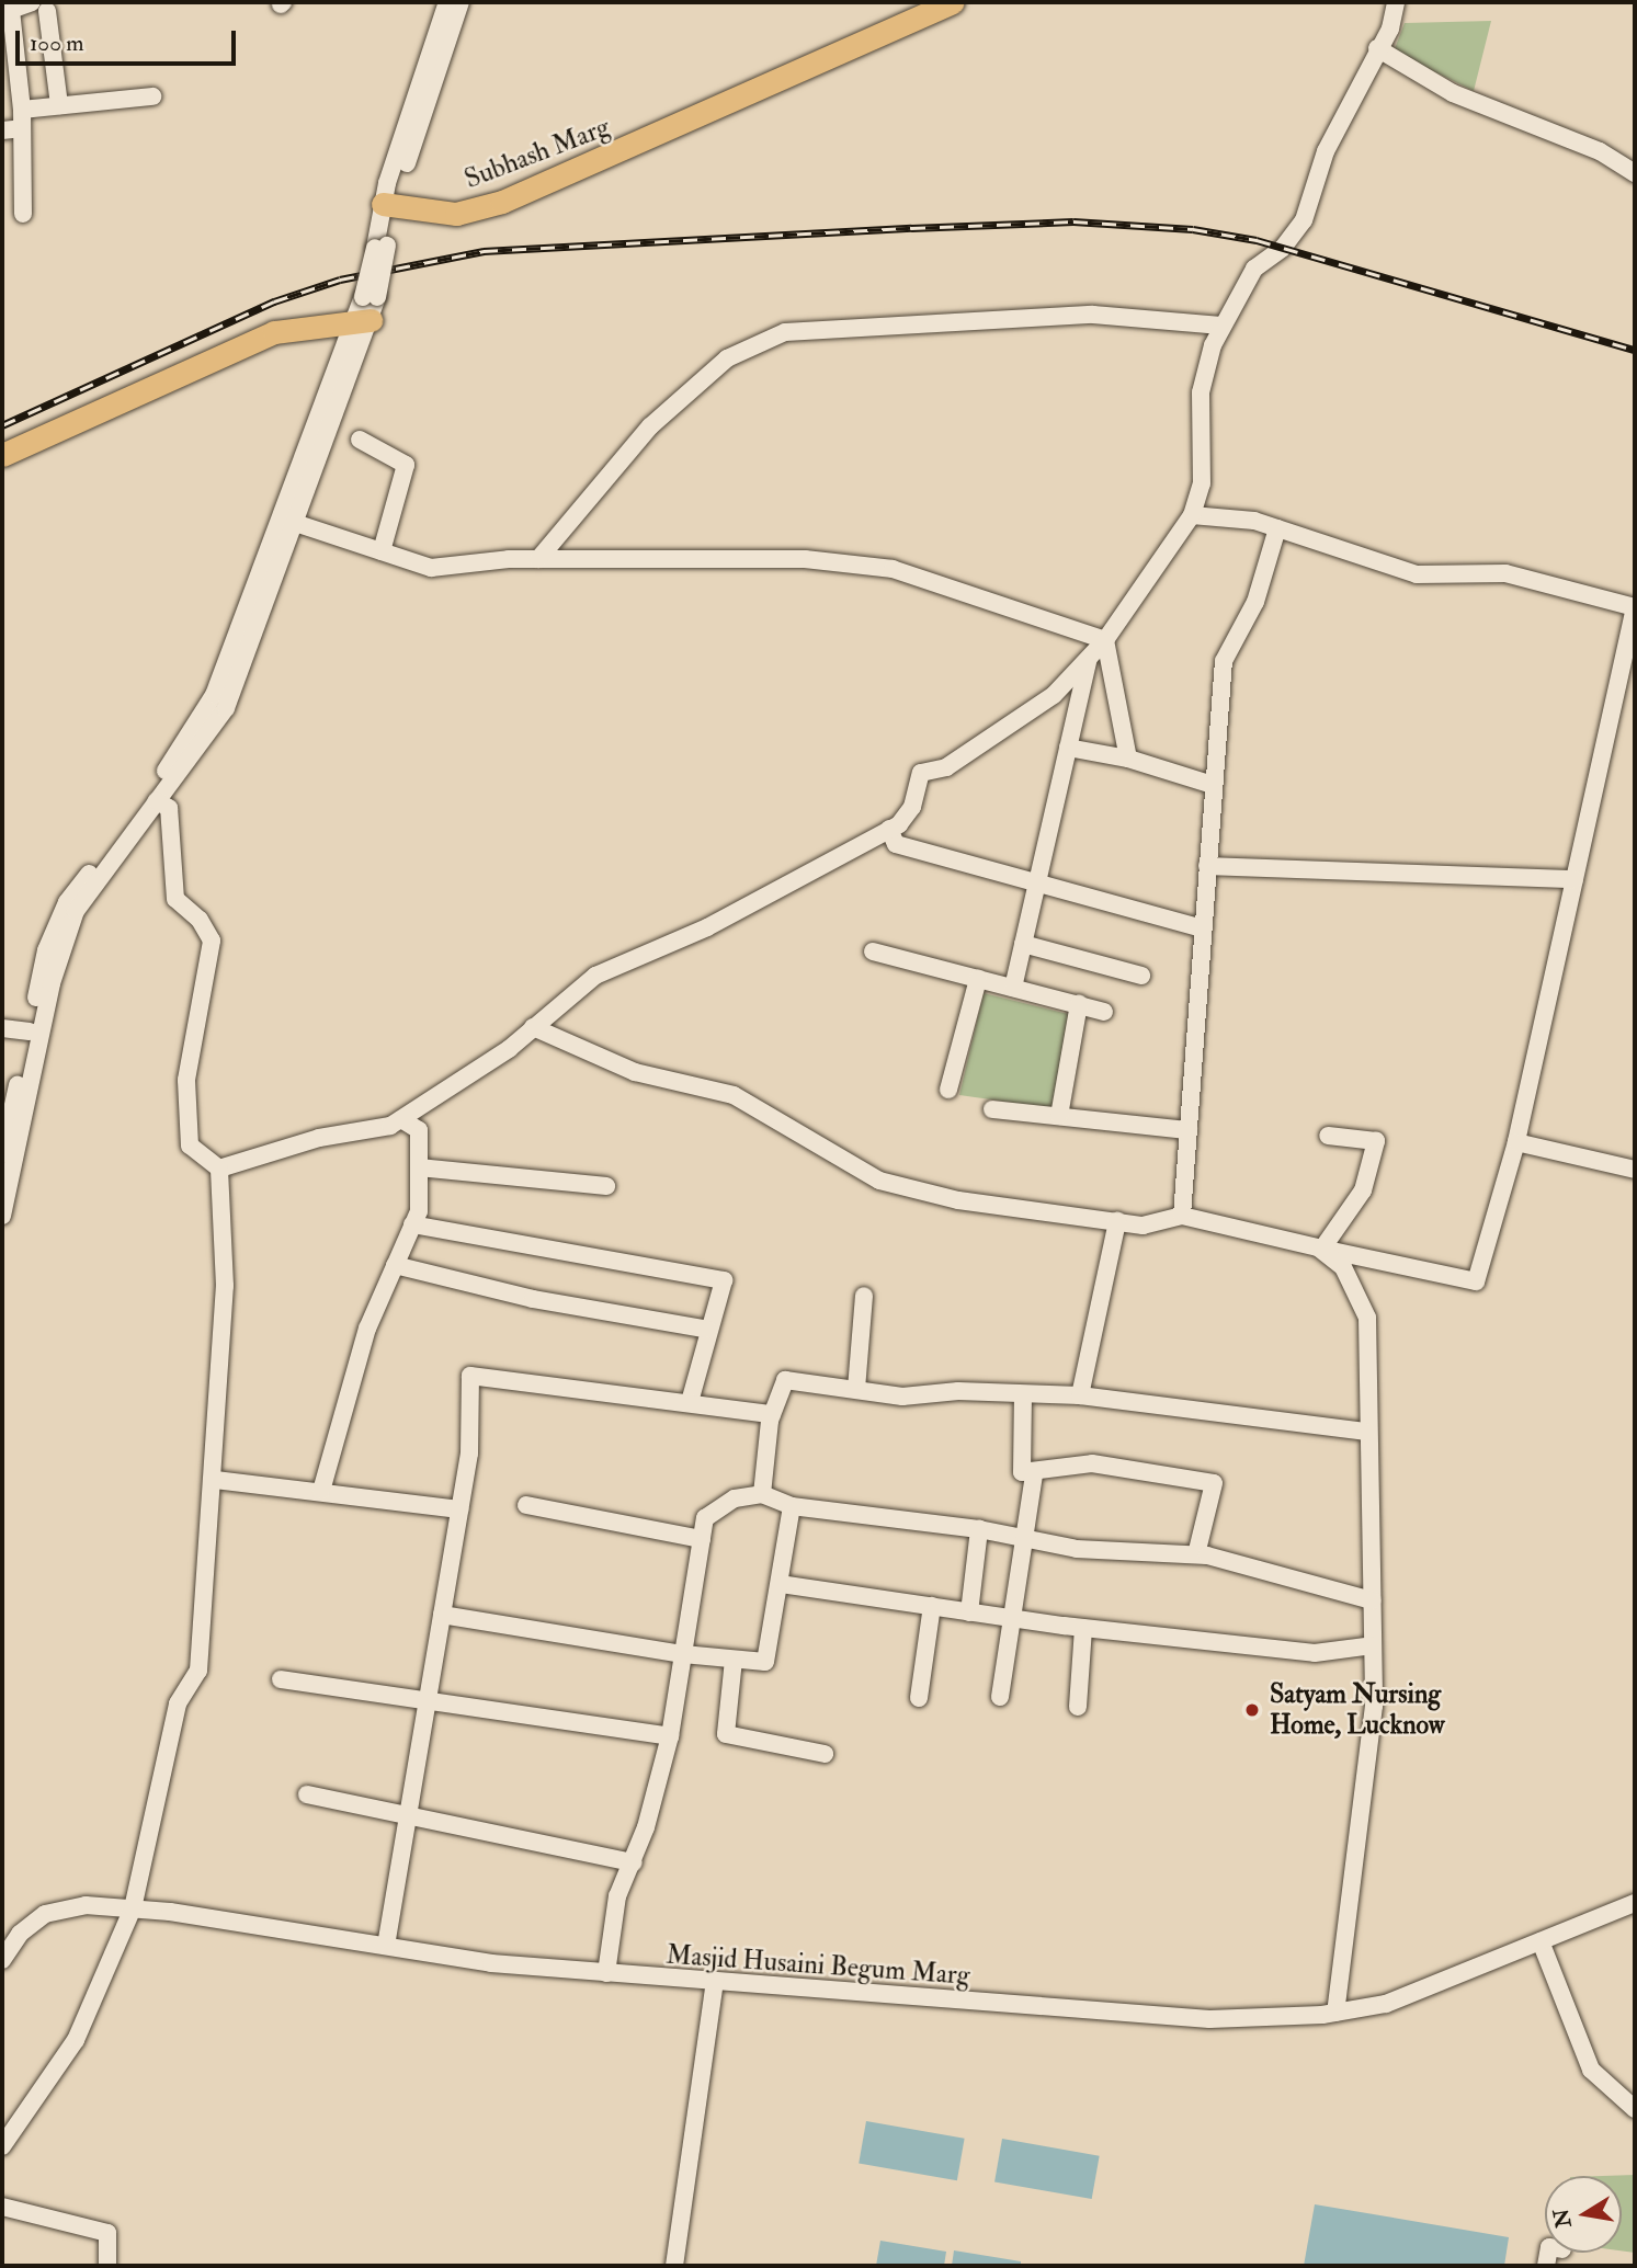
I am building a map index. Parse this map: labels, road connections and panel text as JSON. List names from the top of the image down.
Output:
{
  "streets": {
    "main road": ["Subhash Marg"],
    "street": ["Masjid Husaini Begum Marg"]
  },
  "places": ["Satyam Nursing Home, Lucknow"],
  "scale_bar": "100 m",
  "north": "left"
}
